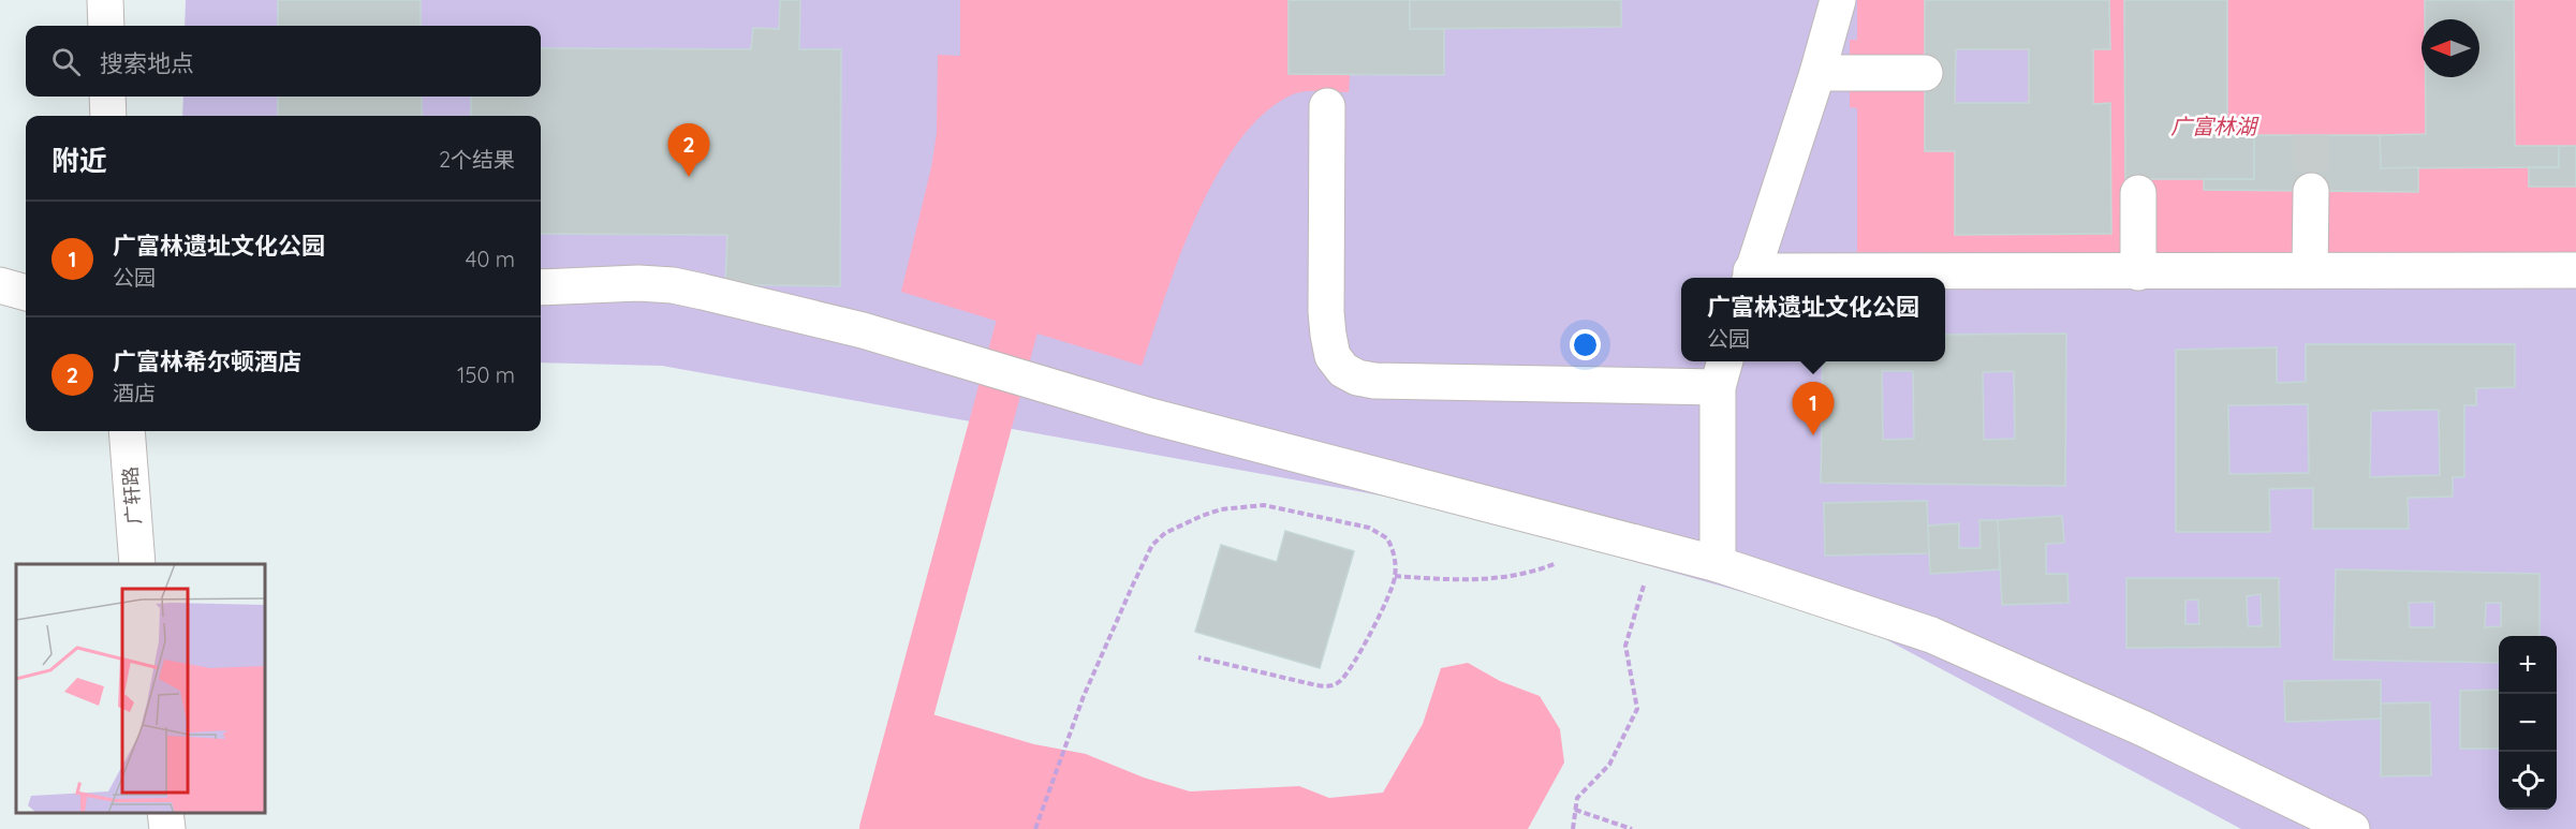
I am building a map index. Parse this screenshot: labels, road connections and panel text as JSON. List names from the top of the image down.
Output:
{
  "streets": {
    "street": ["广轩路"]
  },
  "water": ["广富林湖"],
  "north": "left",
  "page": {
    "search": "搜索地点",
    "heading": ["附近", "2个结果"],
    "pins": ["2", "1"],
    "list": [
      {
        "mark": "1",
        "name": "广富林遗址文化公园",
        "note": "公园",
        "value": "40 m"
      },
      {
        "mark": "2",
        "name": "广富林希尔顿酒店",
        "note": "酒店",
        "value": "150 m"
      }
    ],
    "popup": ["广富林遗址文化公园", "公园"],
    "map_buttons": ["+", "−"]
  }
}
